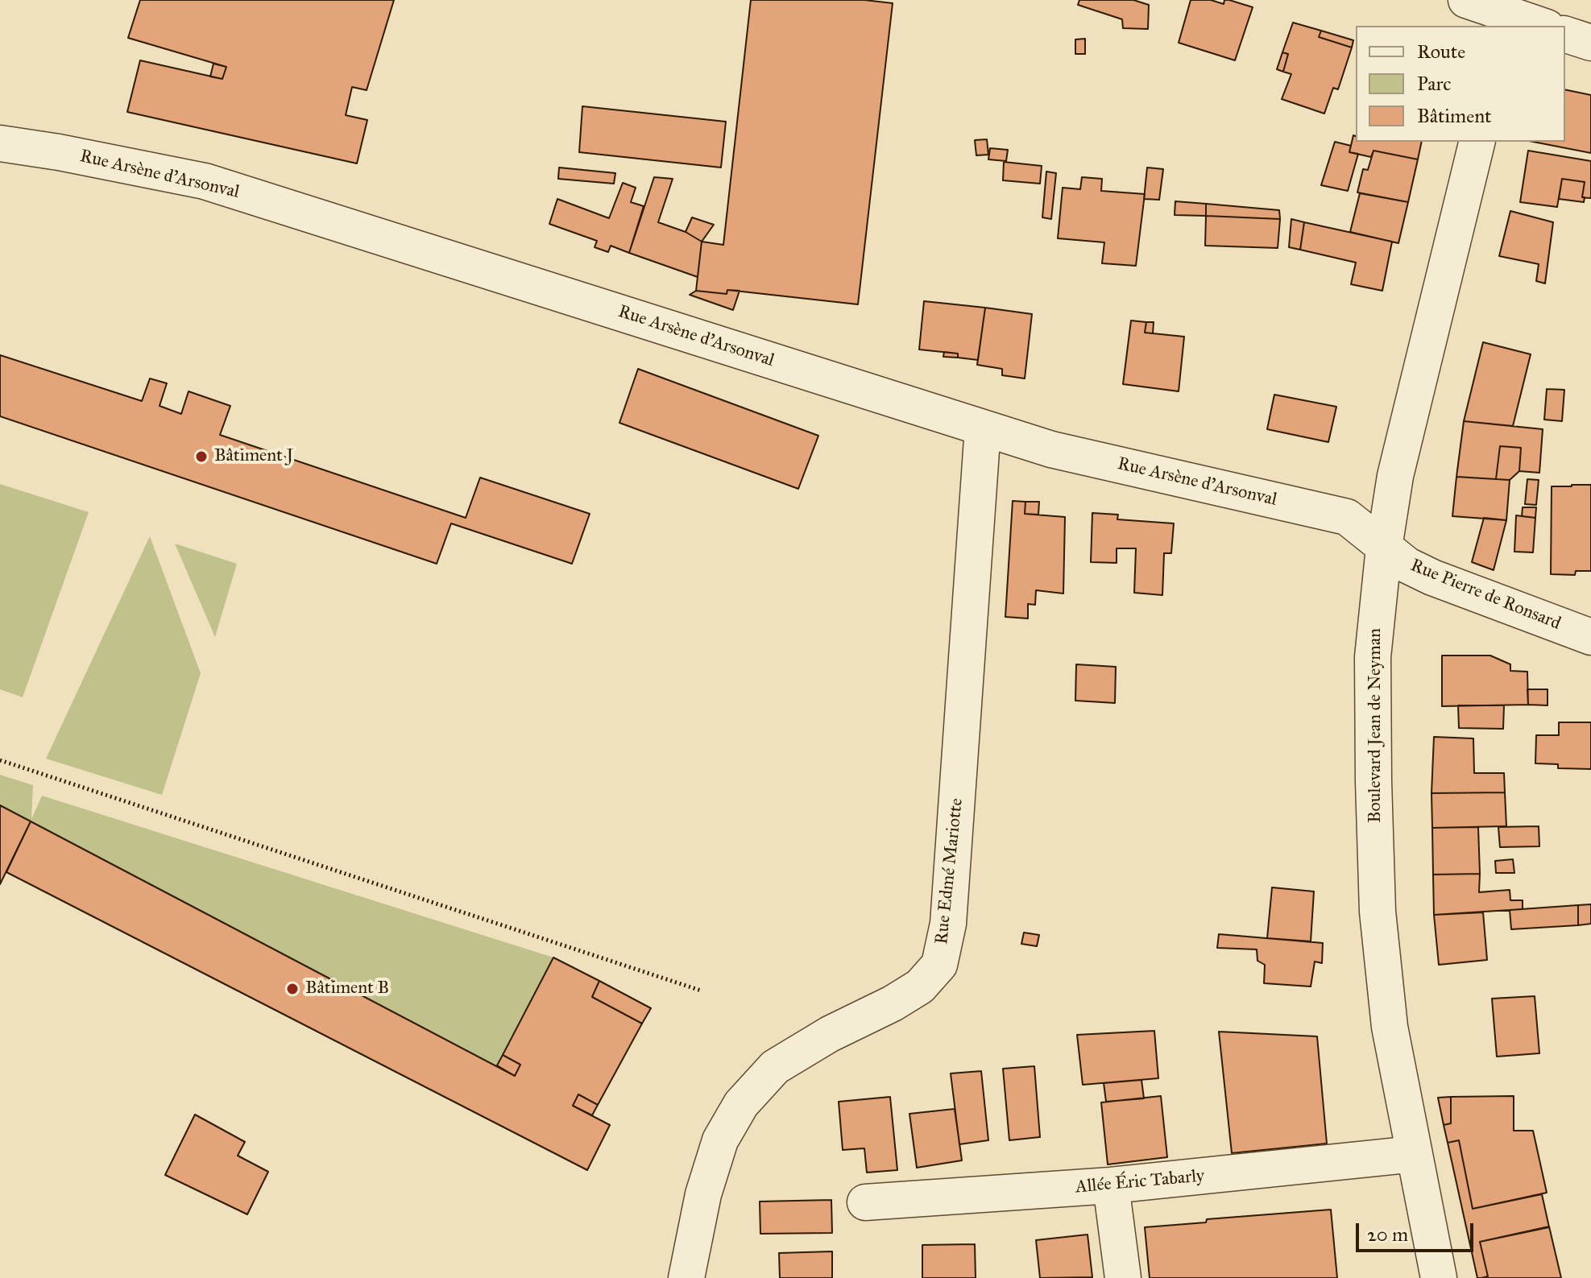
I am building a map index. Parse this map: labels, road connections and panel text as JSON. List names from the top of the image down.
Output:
{
  "streets": {
    "street": [
      "Rue Arsène d'Arsonval",
      "Rue Pierre de Ronsard",
      "Boulevard Jean de Neyman",
      "Rue Edmé Mariotte",
      "Allée Éric Tabarly"
    ]
  },
  "crossings": [
    ["Rue Arsène d'Arsonval", "Rue Pierre de Ronsard"],
    ["Rue Arsène d'Arsonval", "Boulevard Jean de Neyman"],
    ["Rue Arsène d'Arsonval", "Rue Edmé Mariotte"],
    ["Rue Pierre de Ronsard", "Boulevard Jean de Neyman"],
    ["Boulevard Jean de Neyman", "Allée Éric Tabarly"]
  ],
  "places": ["Bâtiment J", "Bâtiment B"],
  "legend": ["Route", "Parc", "Bâtiment"],
  "scale_bar": "20 m"
}
